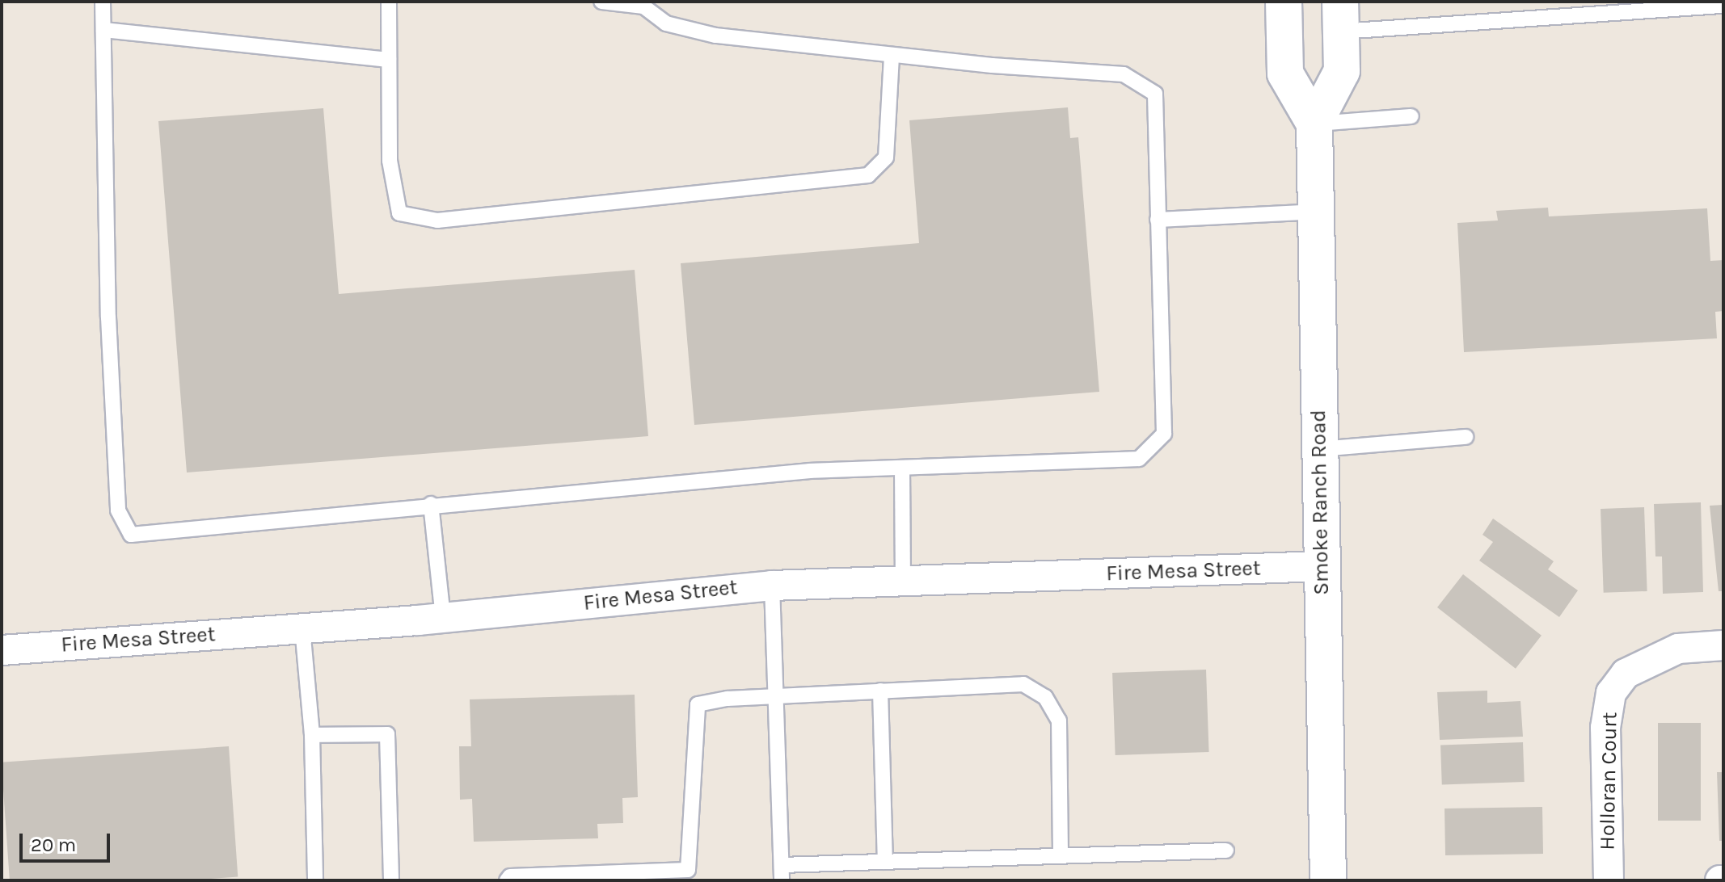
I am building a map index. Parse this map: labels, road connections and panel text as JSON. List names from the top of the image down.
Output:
{
  "streets": {
    "main road": ["Smoke Ranch Road"],
    "street": ["Fire Mesa Street", "Holloran Court"]
  },
  "crossings": [
    ["Smoke Ranch Road", "Fire Mesa Street"]
  ],
  "scale_bar": "20 m"
}
